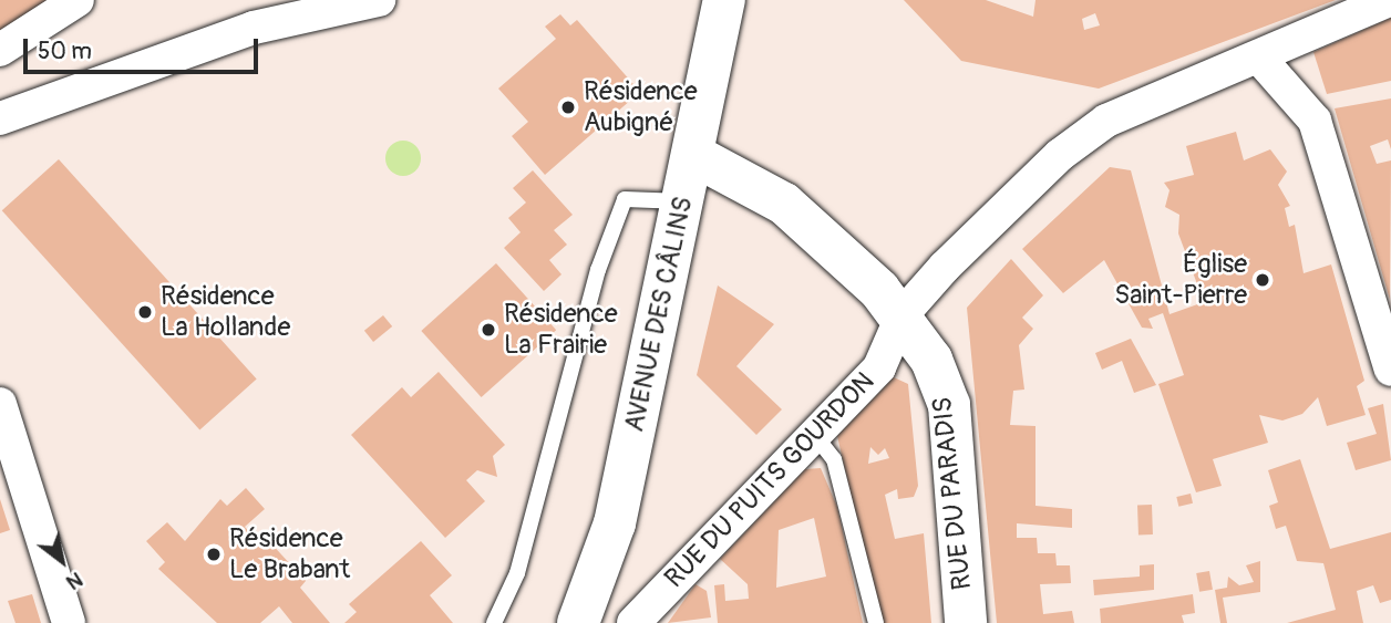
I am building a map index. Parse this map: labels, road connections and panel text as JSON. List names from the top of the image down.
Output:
{
  "streets": {
    "main road": ["AVENUE DES CÂLINS", "RUE DU PARADIS"],
    "street": ["RUE DU PUITS GOURDON"]
  },
  "crossings": [
    ["AVENUE DES CÂLINS", "RUE DU PARADIS"],
    ["RUE DU PUITS GOURDON", "RUE DU PARADIS"]
  ],
  "places": [
    "Résidence Aubigné",
    "Église Saint-Pierre",
    "Résidence La Hollande",
    "Résidence La Frairie",
    "Résidence Le Brabant"
  ],
  "scale_bar": "50 m",
  "north": "bottom right"
}
